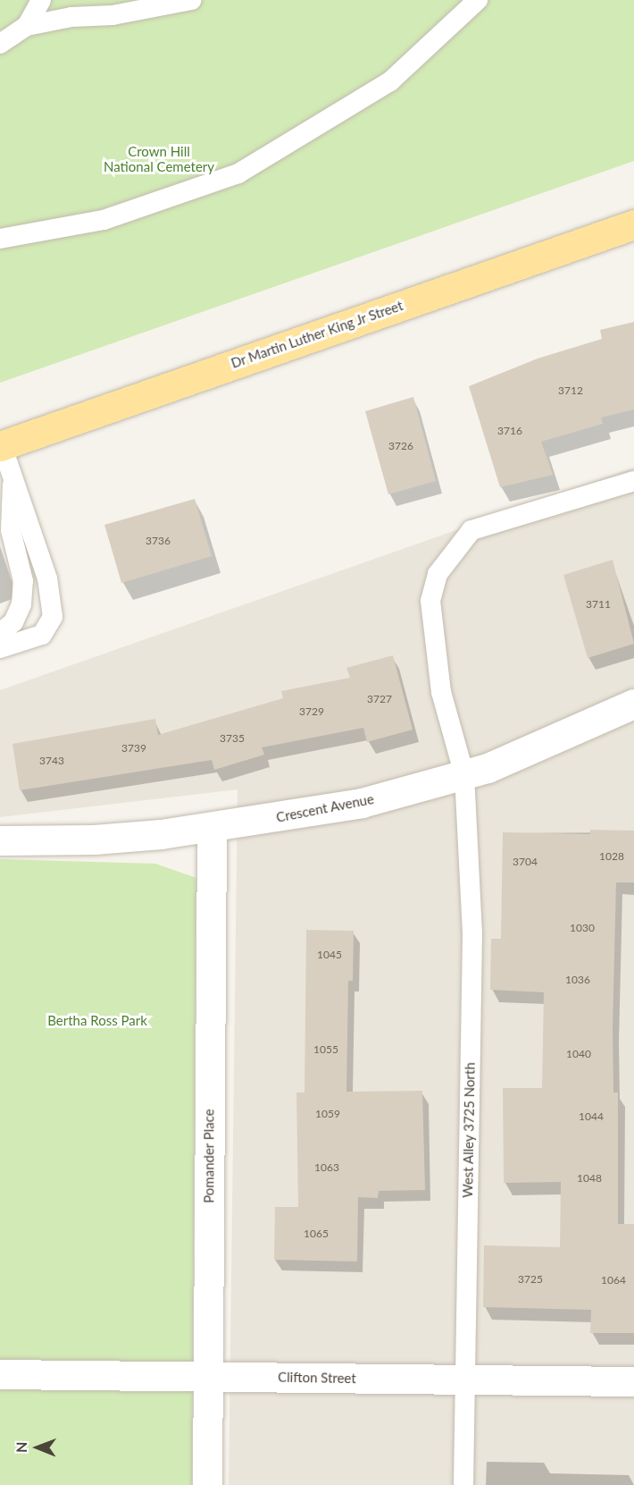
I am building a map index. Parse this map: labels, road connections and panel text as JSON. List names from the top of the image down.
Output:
{
  "streets": {
    "main road": ["Dr Martin Luther King Jr Street"],
    "street": ["Crescent Avenue", "Pomander Place", "Clifton Street"],
    "lane": ["West Alley 3725 North"]
  },
  "crossings": [
    ["Crescent Avenue", "West Alley 3725 North"],
    ["Crescent Avenue", "Pomander Place"],
    ["West Alley 3725 North", "Clifton Street"],
    ["Pomander Place", "Clifton Street"]
  ],
  "parks": ["Crown Hill National Cemetery", "Bertha Ross Park"],
  "house_numbers": [
    "3712",
    "3716",
    "3726",
    "3736",
    "3711",
    "3727",
    "3729",
    "3735",
    "3739",
    "3743",
    "1028",
    "3704",
    "1030",
    "1045",
    "1036",
    "1055",
    "1040",
    "1059",
    "1044",
    "1063",
    "1048",
    "1065",
    "3725",
    "1064"
  ],
  "north": "left"
}
